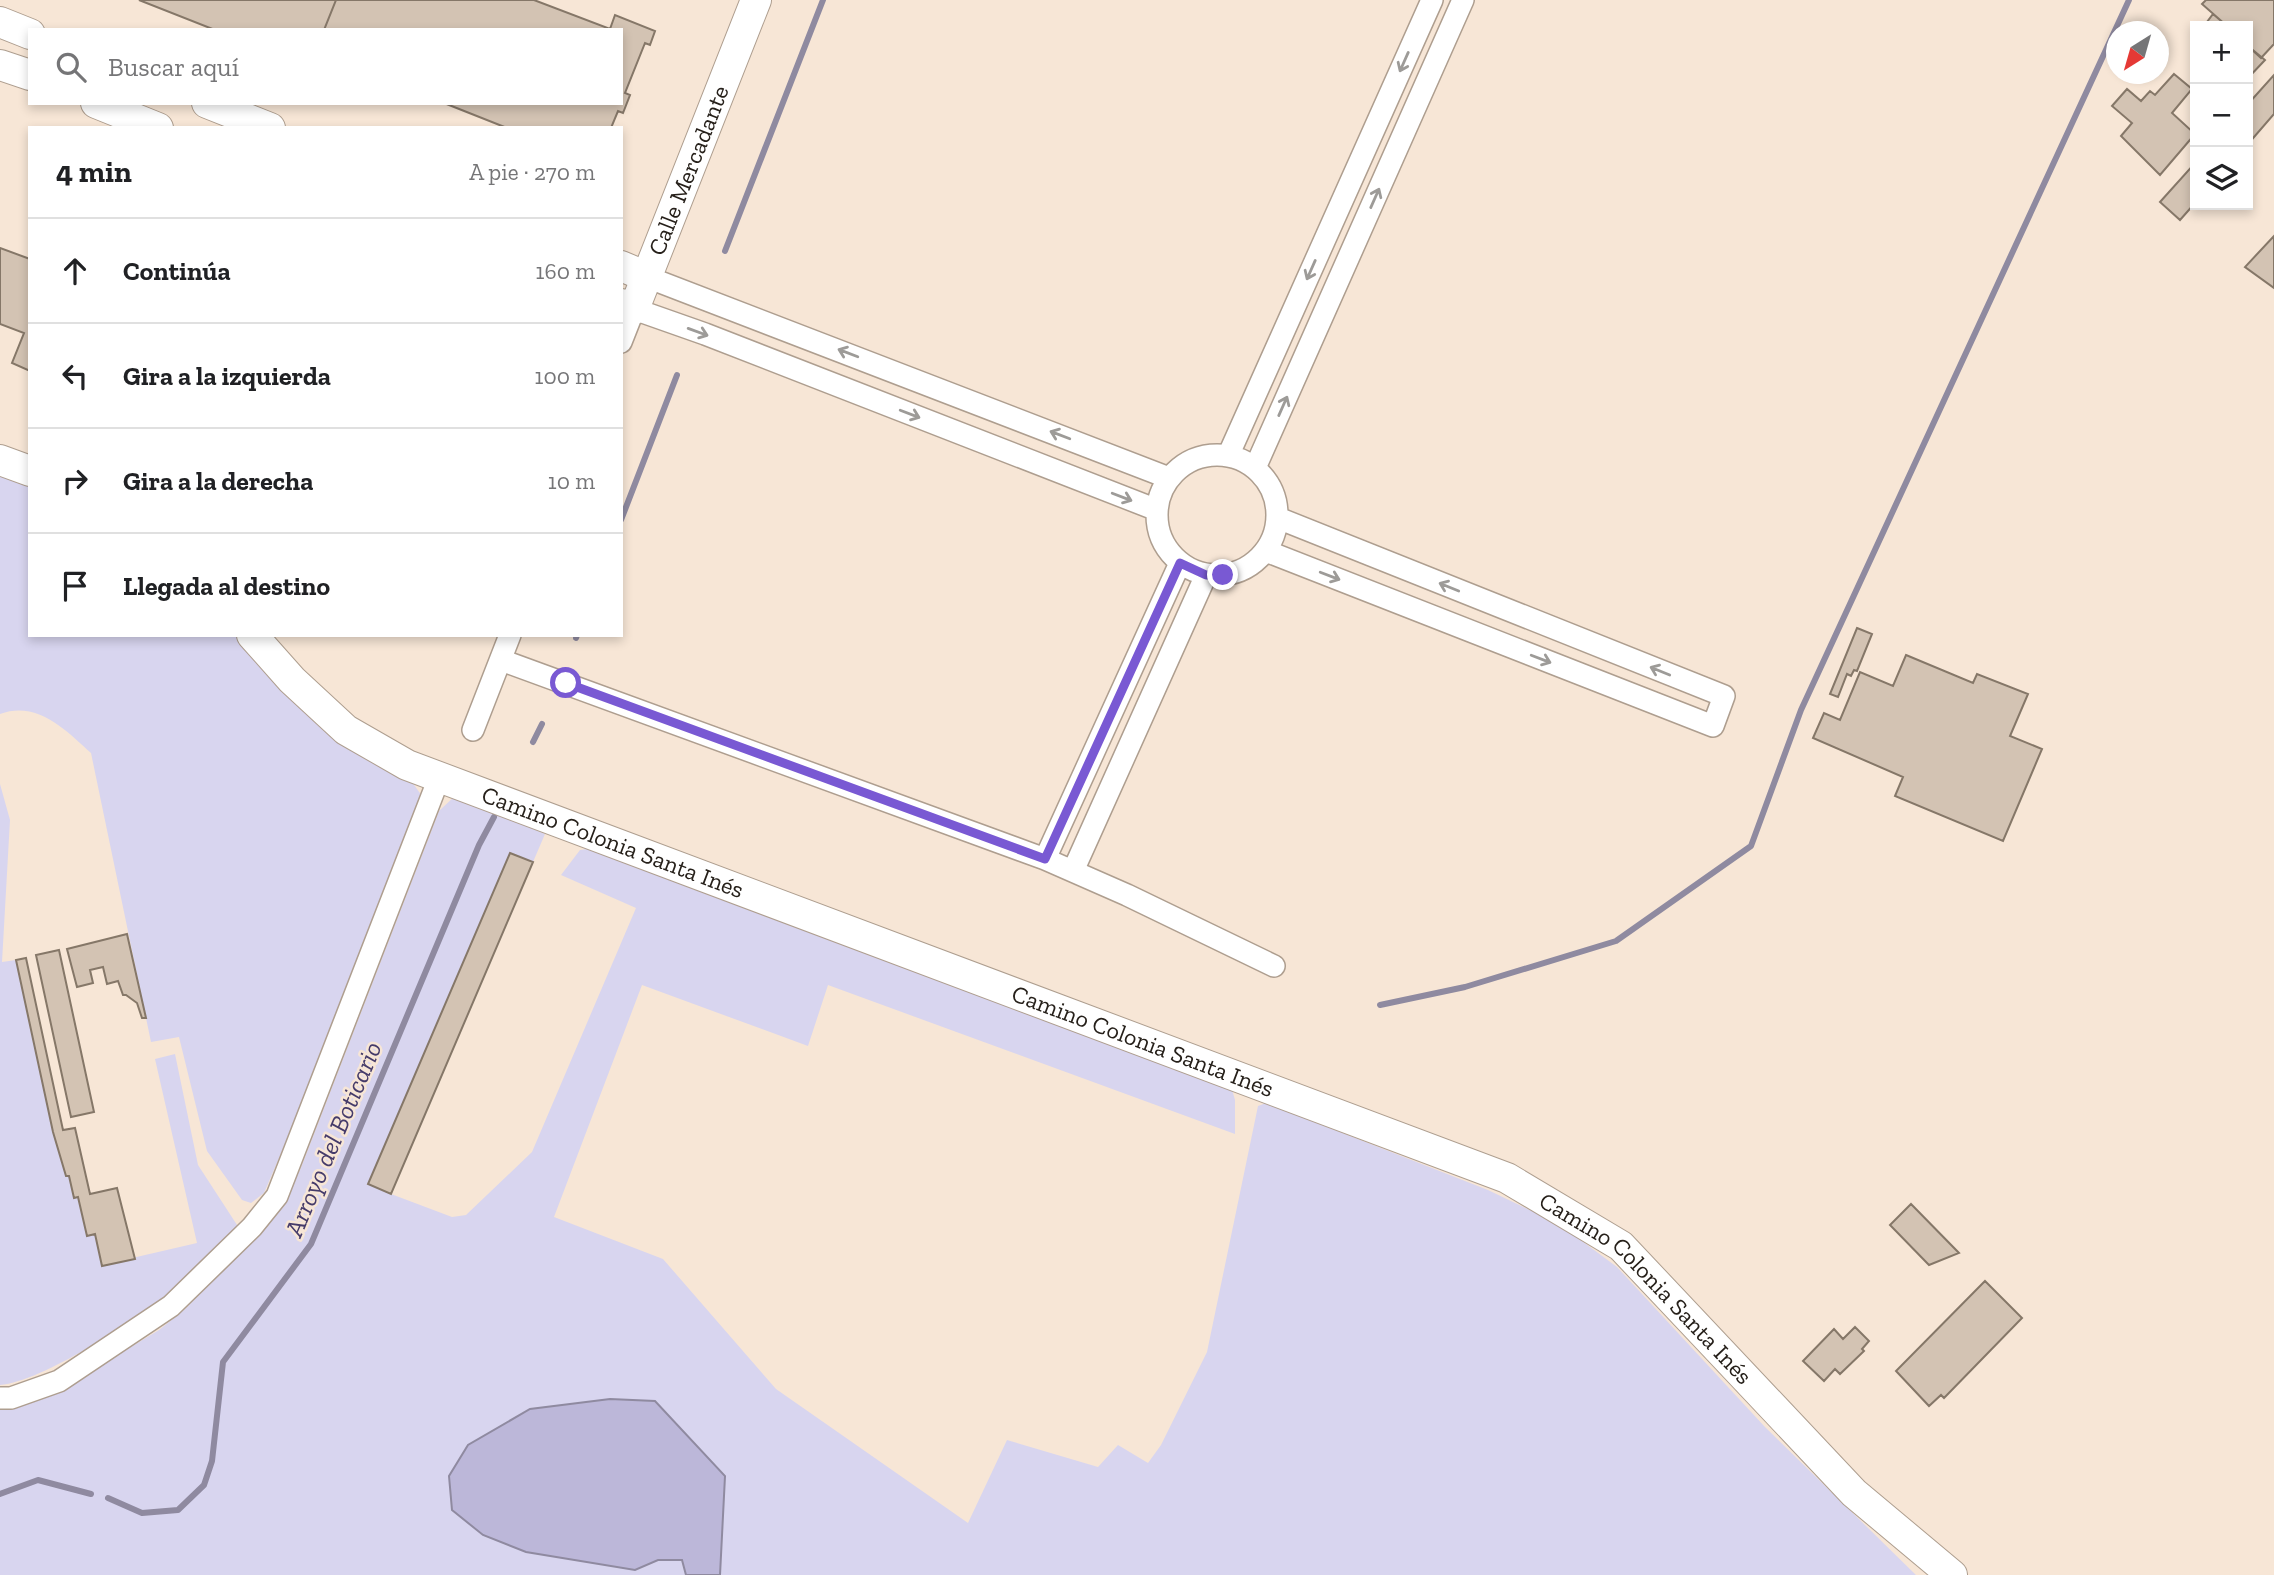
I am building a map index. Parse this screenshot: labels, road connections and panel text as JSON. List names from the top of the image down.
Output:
{
  "streets": {
    "main road": ["Calle Mercadante", "Camino Colonia Santa Inés"]
  },
  "water": ["Arroyo del Boticario"],
  "north": "bottom left",
  "page": {
    "map_buttons": ["+", "−"],
    "search": "Buscar aquí",
    "heading": ["4 min", "A pie · 270 m"],
    "list": [
      ["Continúa", "160 m"],
      ["Gira a la izquierda", "100 m"],
      ["Gira a la derecha", "10 m"],
      "Llegada al destino"
    ]
  }
}
